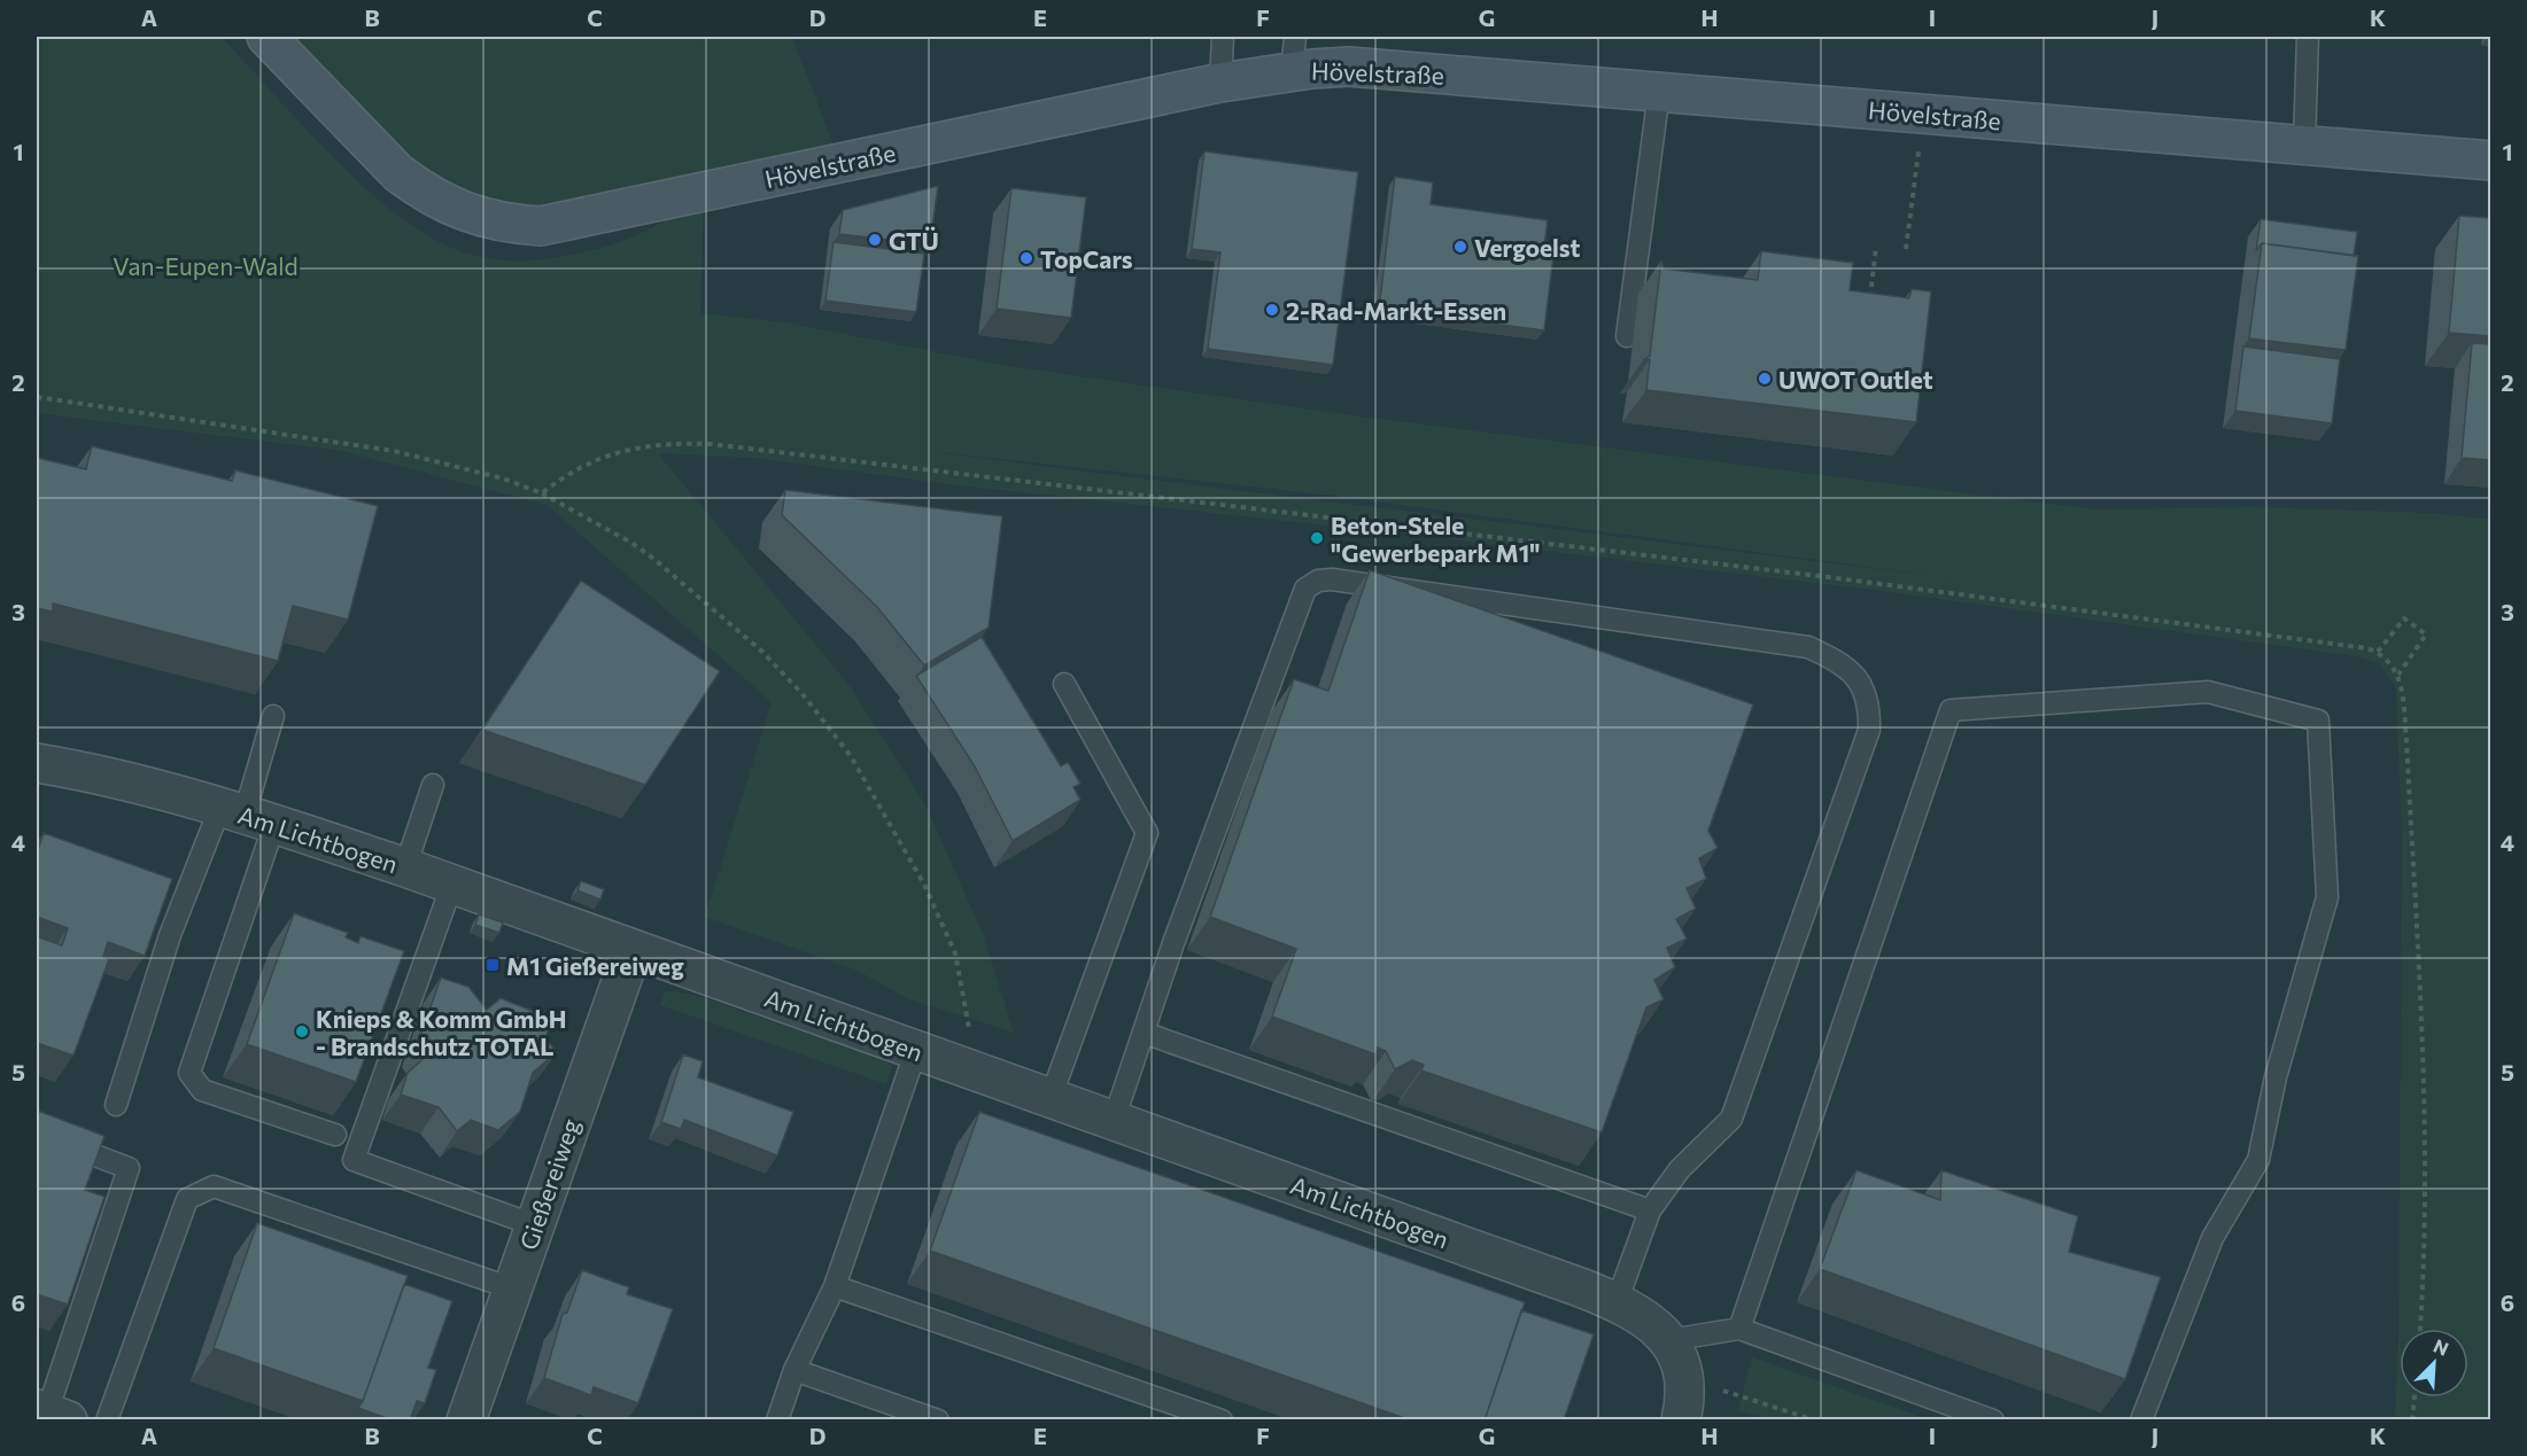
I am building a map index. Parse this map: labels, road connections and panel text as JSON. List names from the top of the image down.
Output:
{
  "streets": {
    "main road": ["Hövelstraße"],
    "street": ["Am Lichtbogen", "Gießereiweg"]
  },
  "crossings": [
    ["Am Lichtbogen", "Gießereiweg"]
  ],
  "parks": ["Van-Eupen-Wald"],
  "places": {
    "other": [
      "GTÜ",
      "Vergoelst",
      "TopCars",
      "2-Rad-Markt-Essen",
      "UWOT Outlet",
      "Beton-Stele \"Gewerbepark M1\"",
      "Knieps & Komm GmbH - Brandschutz TOTAL"
    ],
    "transit": ["M1 Gießereiweg"]
  },
  "north": "top right",
  "grid": {
    "columns": [
      "A",
      "B",
      "C",
      "D",
      "E",
      "F",
      "G",
      "H",
      "I",
      "J",
      "K"
    ],
    "rows": [
      "1",
      "2",
      "3",
      "4",
      "5",
      "6"
    ]
  }
}
